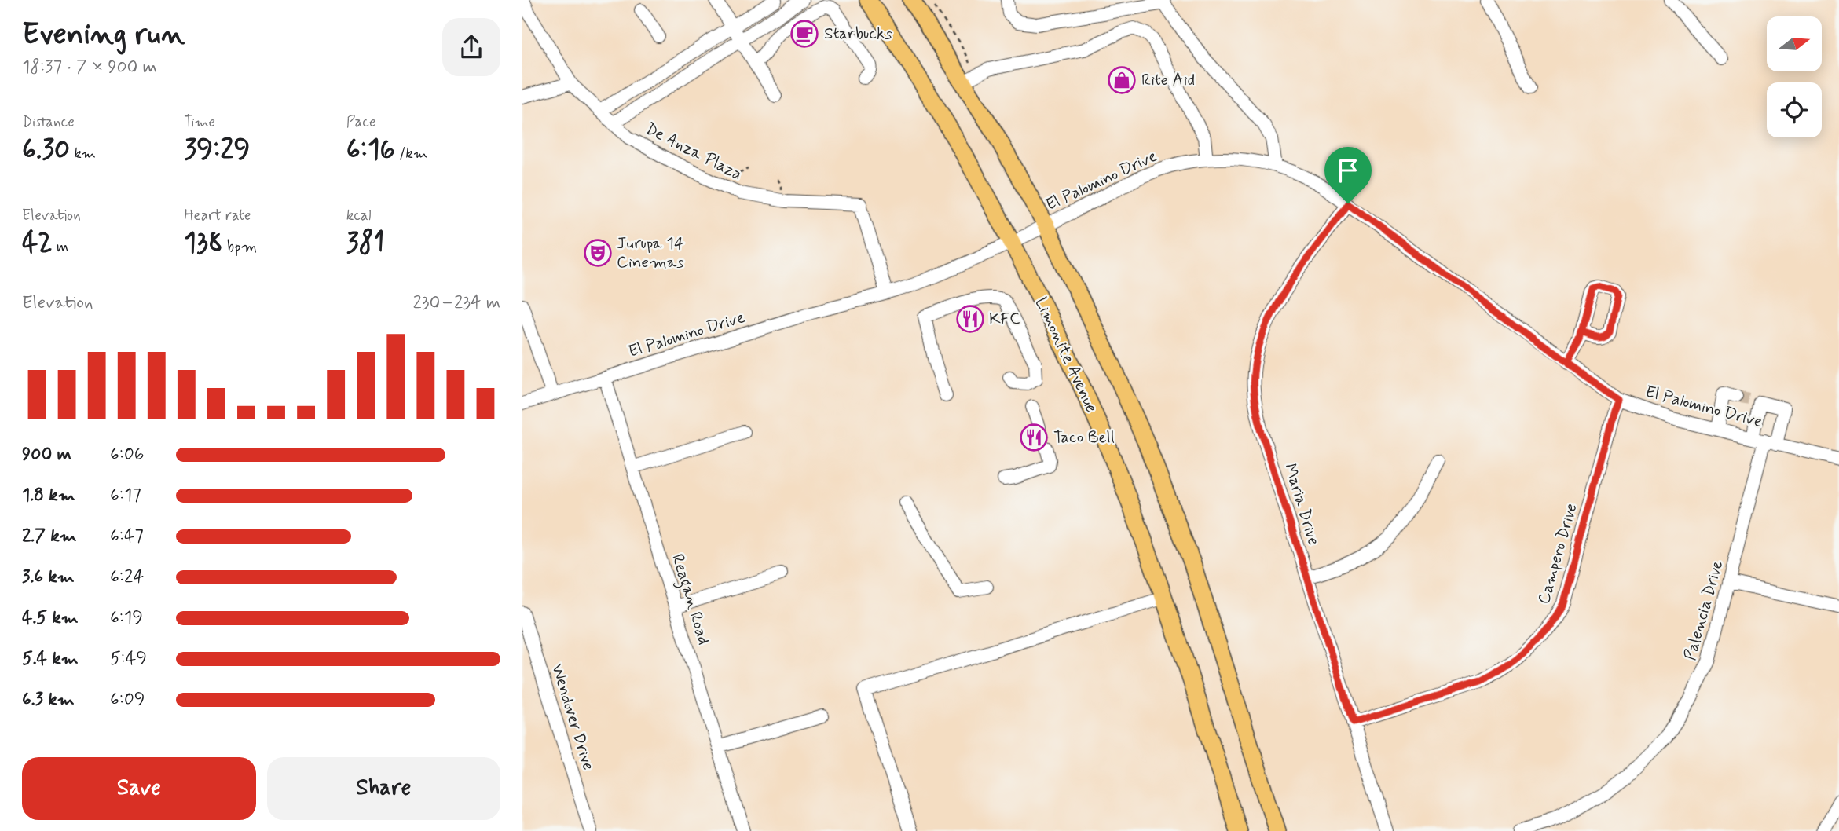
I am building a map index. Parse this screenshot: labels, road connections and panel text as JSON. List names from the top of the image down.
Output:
{
  "streets": {
    "main road": ["Limonite Avenue"],
    "street": [
      "De Anza Plaza",
      "El Palomino Drive",
      "Maria Drive",
      "Campero Drive",
      "Reagan Road",
      "Palencia Drive",
      "Wendover Drive"
    ]
  },
  "crossings": [
    ["De Anza Plaza", "El Palomino Drive"],
    ["El Palomino Drive", "Limonite Avenue"],
    ["El Palomino Drive", "Maria Drive"],
    ["El Palomino Drive", "Campero Drive"],
    ["El Palomino Drive", "Reagan Road"],
    ["El Palomino Drive", "Palencia Drive"],
    ["Maria Drive", "Campero Drive"]
  ],
  "places": {
    "cafe": ["Starbucks"],
    "shop": ["Rite Aid"],
    "theatre": ["Jurupa 14 Cinemas"],
    "restaurant": ["KFC", "Taco Bell"]
  },
  "north": "right",
  "page": {
    "heading": ["Evening run", "18:37 · 7 × 900 m"],
    "stats": [
      ["Distance", "6.30 km"],
      ["Time", "39:29"],
      ["Pace", "6:16 /km"],
      ["Elevation", "42 m"],
      ["Heart rate", "138 bpm"],
      ["kcal", "381"]
    ],
    "chart": ["Elevation", "230–234 m"],
    "list": [
      {
        "name": "900 m",
        "note": "6:06"
      },
      {
        "name": "1.8 km",
        "note": "6:17"
      },
      {
        "name": "2.7 km",
        "note": "6:47"
      },
      {
        "name": "3.6 km",
        "note": "6:24"
      },
      {
        "name": "4.5 km",
        "note": "6:19"
      },
      {
        "name": "5.4 km",
        "note": "5:49"
      },
      {
        "name": "6.3 km",
        "note": "6:09"
      }
    ],
    "buttons": ["Save", "Share"]
  }
}
